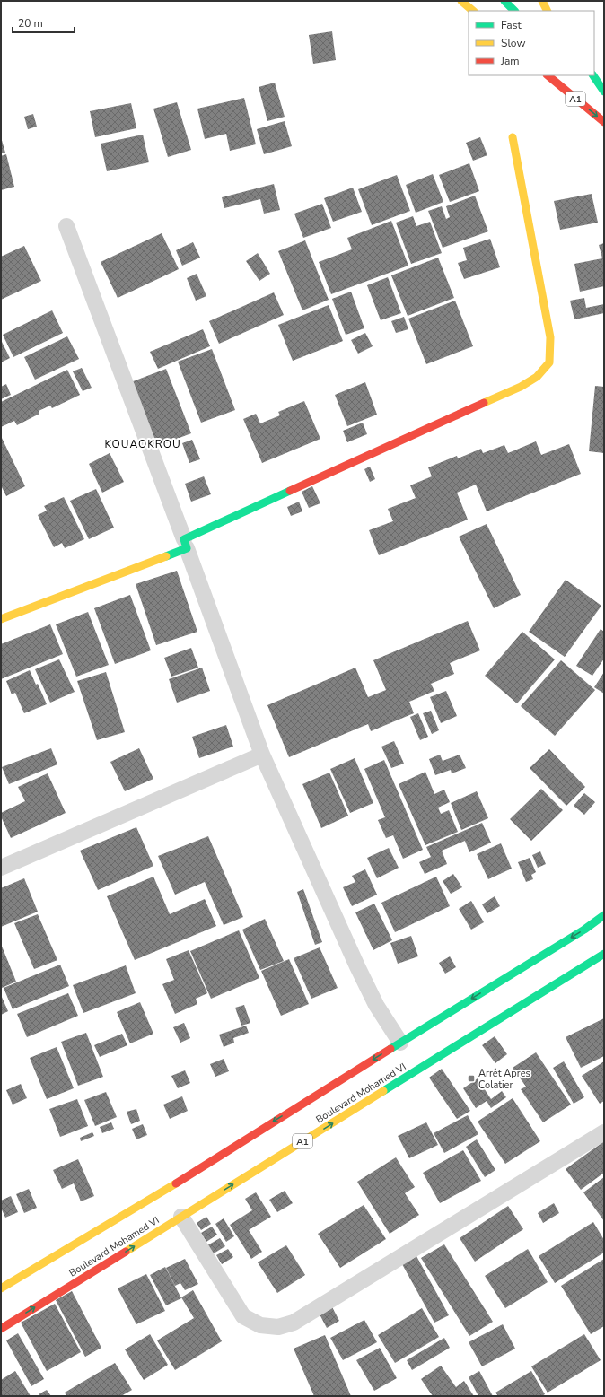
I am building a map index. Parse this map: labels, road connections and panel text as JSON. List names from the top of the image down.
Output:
{
  "streets": {
    "main road": ["A1", "Boulevard Mohamed VI"]
  },
  "districts": ["KOUAOKROU"],
  "places": {
    "transit": ["Arrêt Apres Colatier"]
  },
  "legend": ["Fast", "Slow", "Jam"],
  "scale_bar": "20 m"
}
